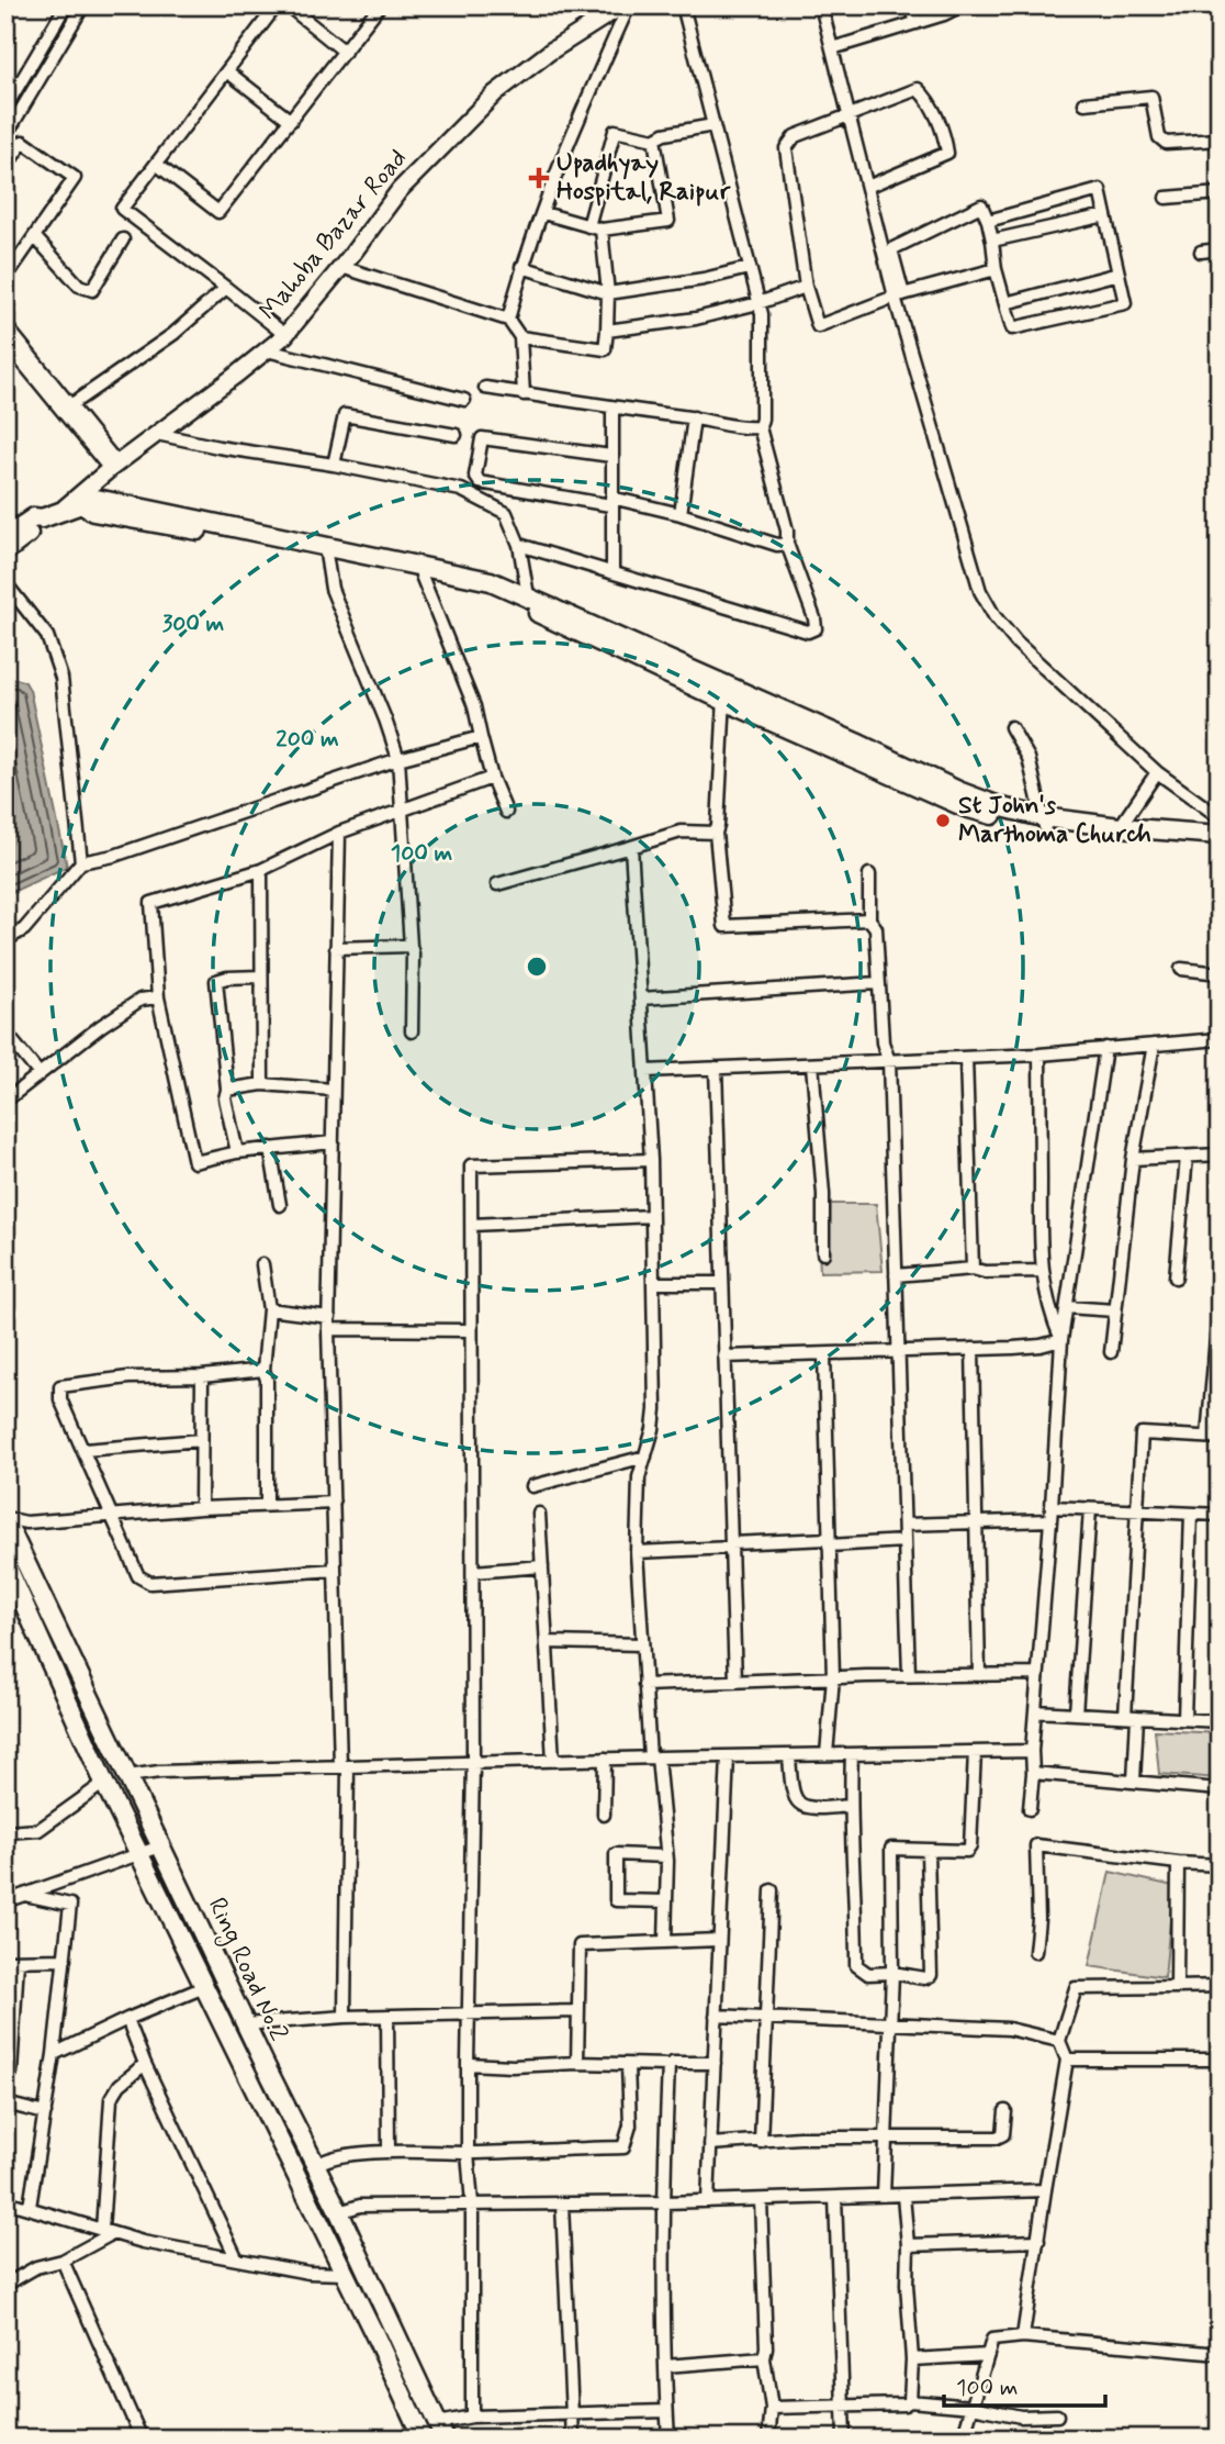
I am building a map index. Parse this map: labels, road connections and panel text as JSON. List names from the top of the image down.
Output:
{
  "streets": {
    "main road": ["Mahoba Bazar Road", "Ring Road No.2"]
  },
  "places": {
    "health": ["Upadhyay Hospital, Raipur"],
    "other": ["St John's Marthoma Church"]
  },
  "scale_bar": "100 m",
  "rings": ["300 m", "200 m", "100 m"]
}
